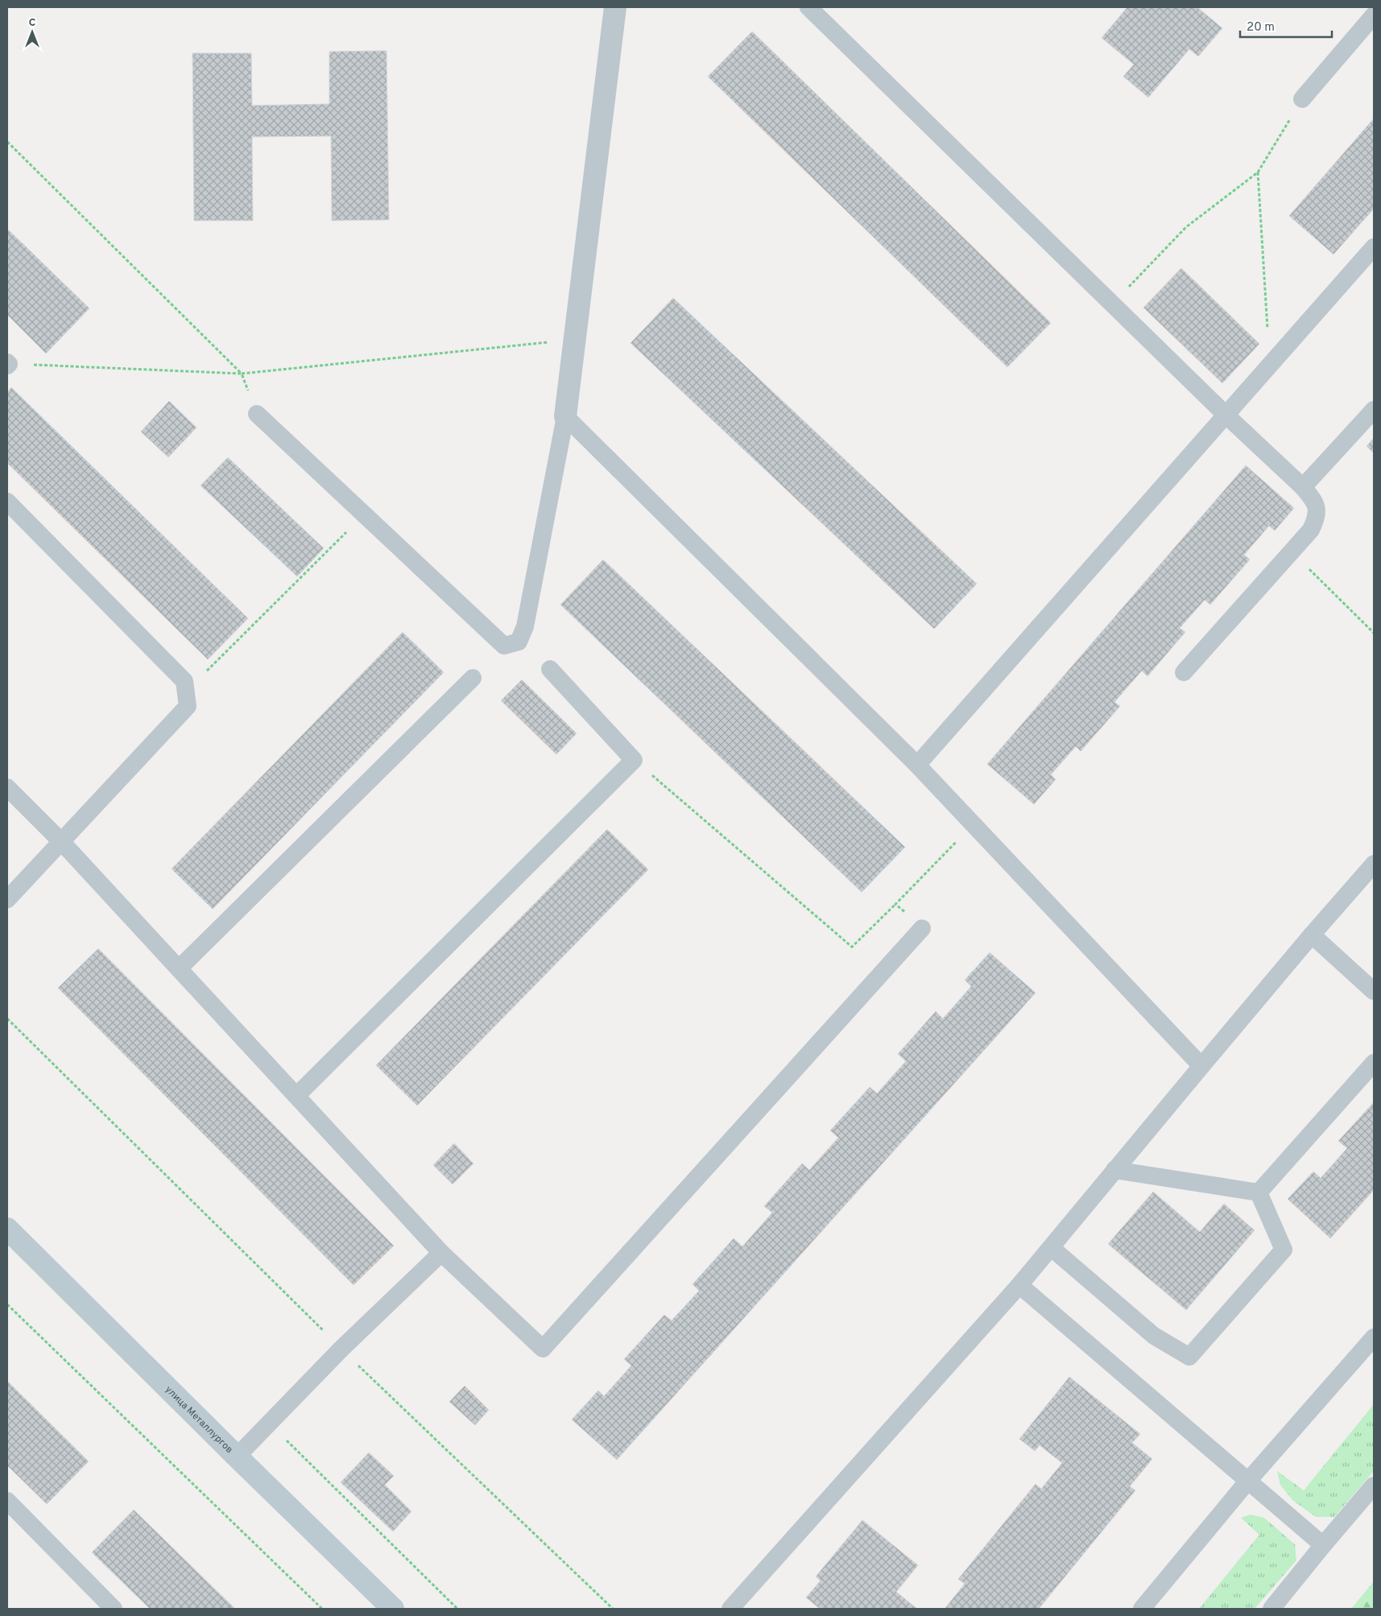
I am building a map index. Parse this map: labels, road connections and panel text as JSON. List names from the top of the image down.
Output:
{
  "streets": {
    "main road": ["улица Металлургов"]
  },
  "scale_bar": "20 m",
  "north": "top"
}
